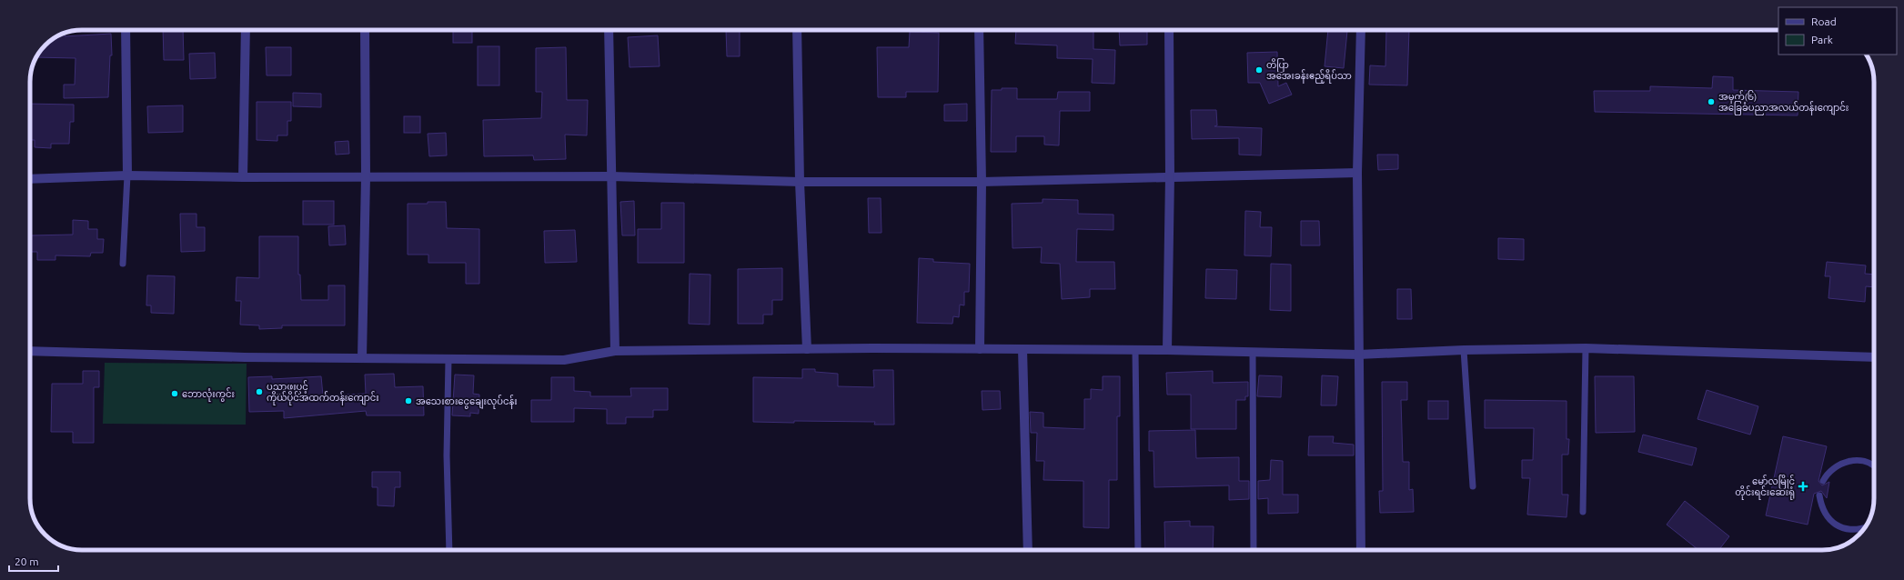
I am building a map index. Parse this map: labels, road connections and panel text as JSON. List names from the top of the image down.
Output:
{
  "places": {
    "other": [
      "တိပြာ အအေးခန်းဧည့်ရိပ်သာ",
      "အမှတ်(၆) အခြေခံပညာအလယ်တန်းကျောင်း",
      "ပညာဖူးပွင့် ကိုယ်ပိုင်အထက်တန်းကျောင်း",
      "ဘောလုံးကွင်း",
      "အသေးစားငွေချေးလုပ်ငန်း"
    ],
    "health": ["မော်လမြိုင် တိုင်းရင်းဆေးရုံ"]
  },
  "legend": ["Road", "Park"],
  "scale_bar": "20 m"
}
